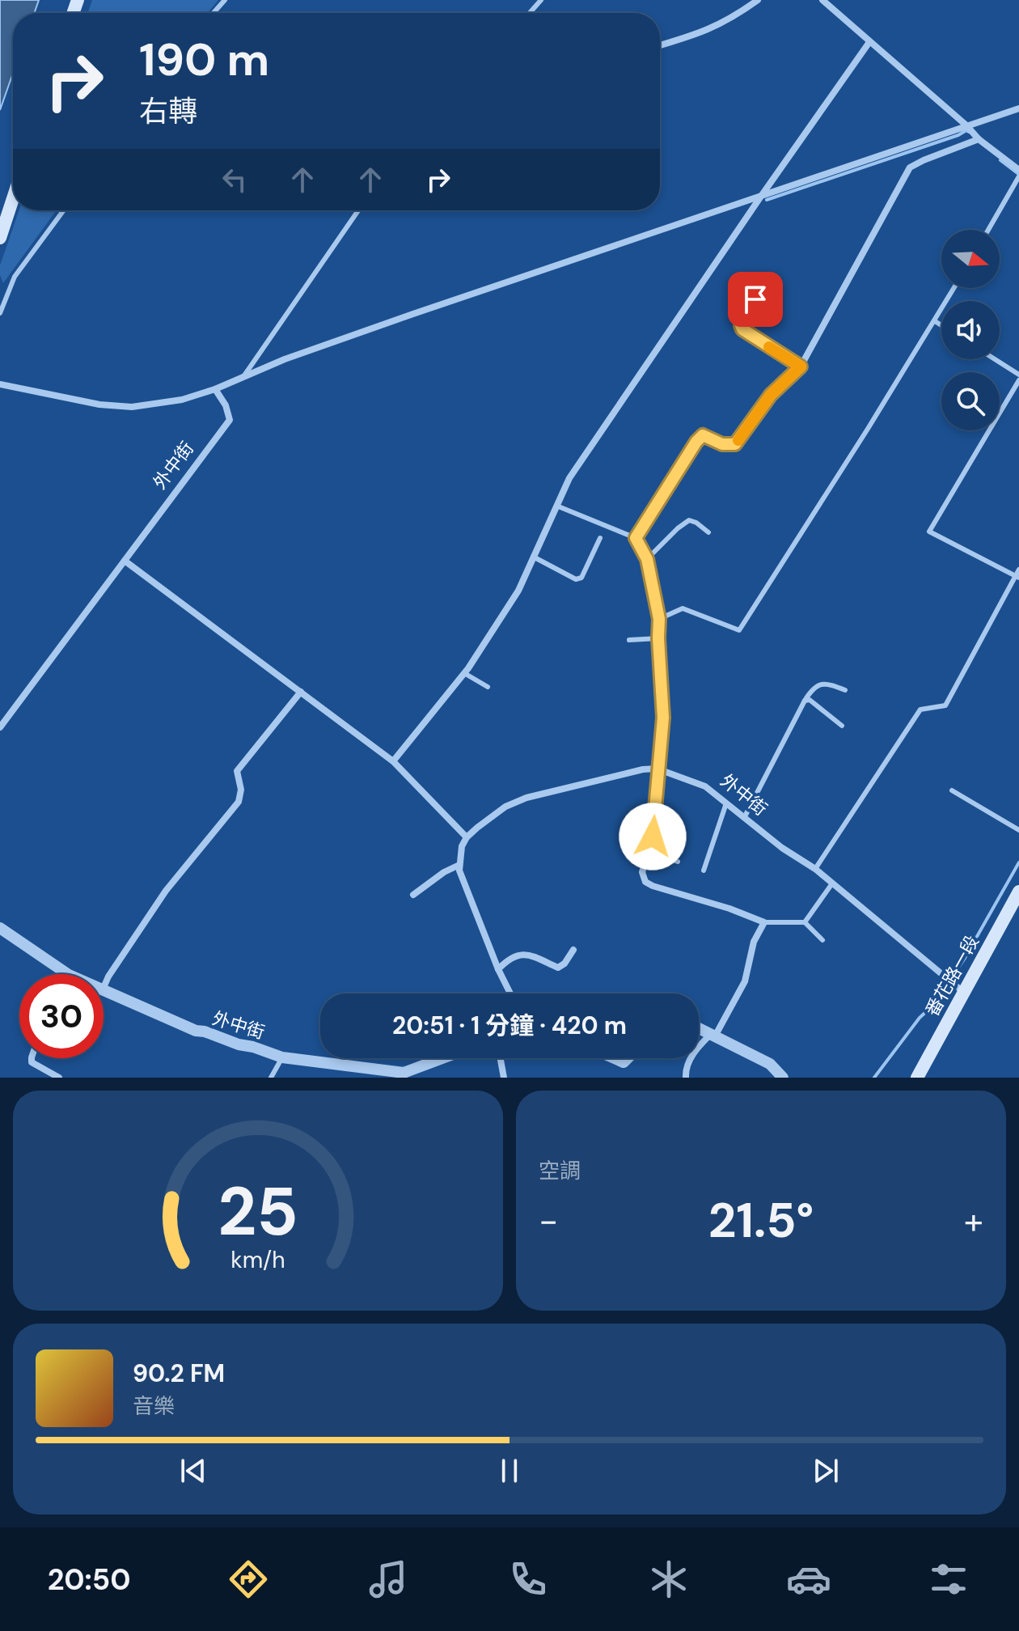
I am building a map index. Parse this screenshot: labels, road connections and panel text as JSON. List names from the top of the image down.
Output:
{
  "streets": {
    "main road": ["番花路一段"],
    "street": ["外中街"]
  },
  "crossings": [
    ["外中街", "番花路一段"]
  ],
  "north": "right",
  "page": {
    "turn": ["190 m", "右轉"],
    "limit": "30",
    "trip": "20:51 · 1 分鐘 · 420 m",
    "tile": "空調",
    "heat": ["−", "21.5°", "+"],
    "song": ["90.2 FM", "音樂"],
    "tabs": "20:50",
    "gauge": ["25", "km/h"]
  }
}
